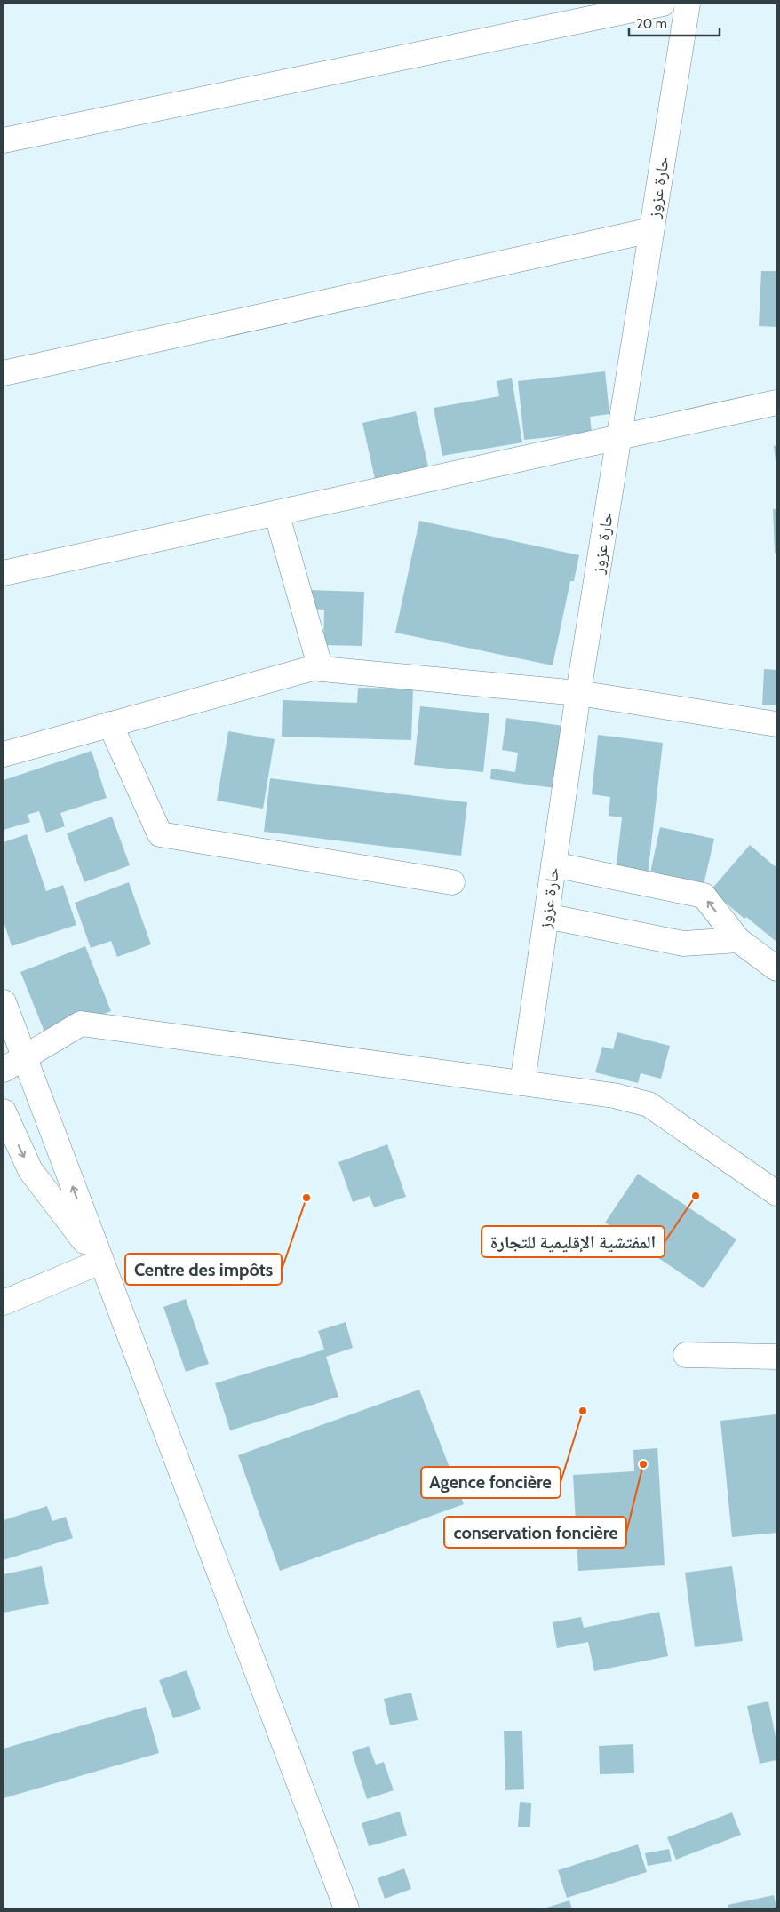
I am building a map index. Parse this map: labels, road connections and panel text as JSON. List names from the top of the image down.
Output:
{
  "streets": {
    "street": ["حارة عزوز"]
  },
  "places": [
    "المفتشية الإقليمية للتجارة",
    "Centre des impôts",
    "Agence foncière",
    "conservation foncière"
  ],
  "scale_bar": "20 m"
}
